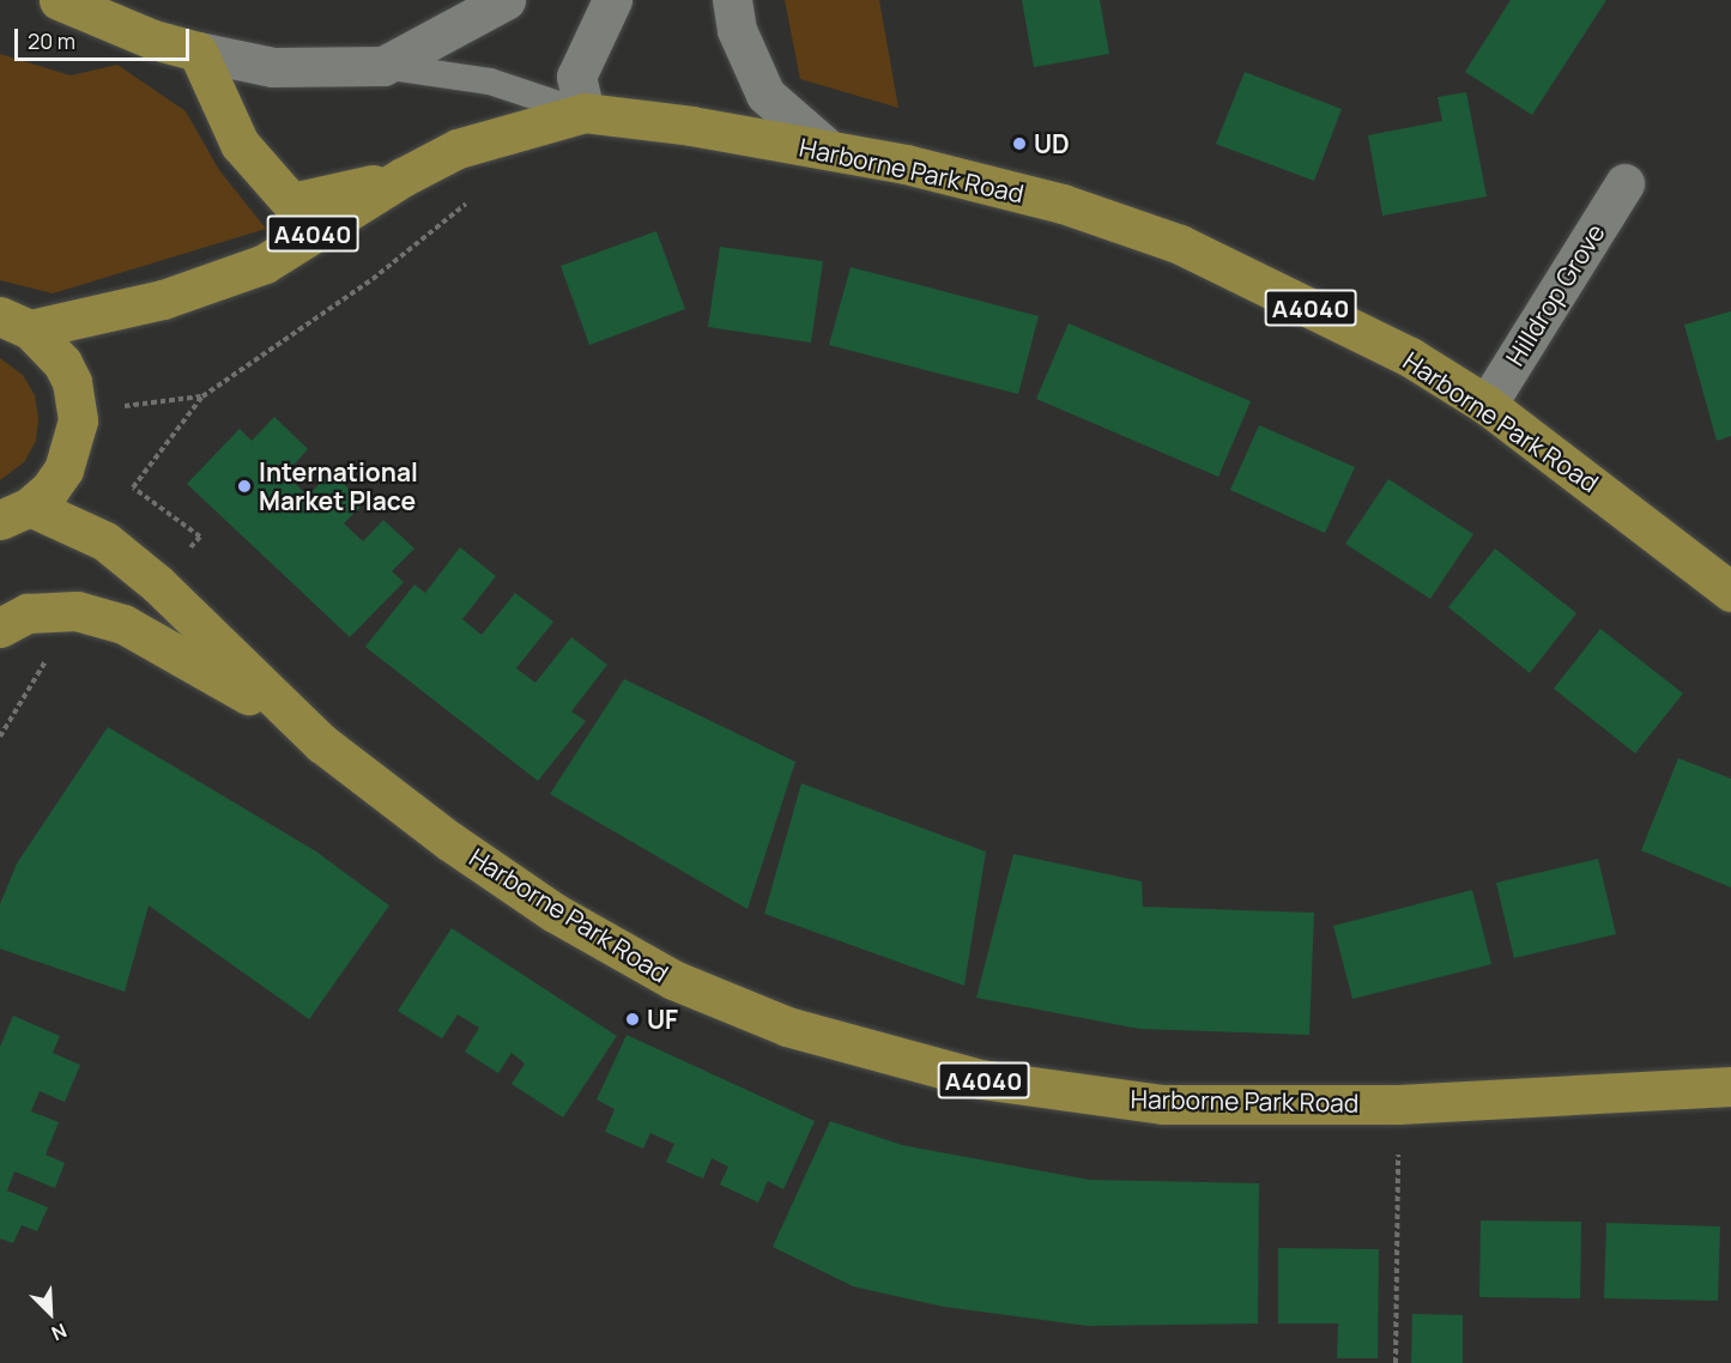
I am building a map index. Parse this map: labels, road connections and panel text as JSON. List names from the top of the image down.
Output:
{
  "streets": {
    "main road": ["Harborne Park Road", "A4040"],
    "street": ["Hilldrop Grove"]
  },
  "crossings": [
    ["Harborne Park Road", "A4040"],
    ["Harborne Park Road", "Hilldrop Grove"]
  ],
  "places": ["UD", "International Market Place", "UF"],
  "scale_bar": "20 m",
  "north": "bottom right"
}
